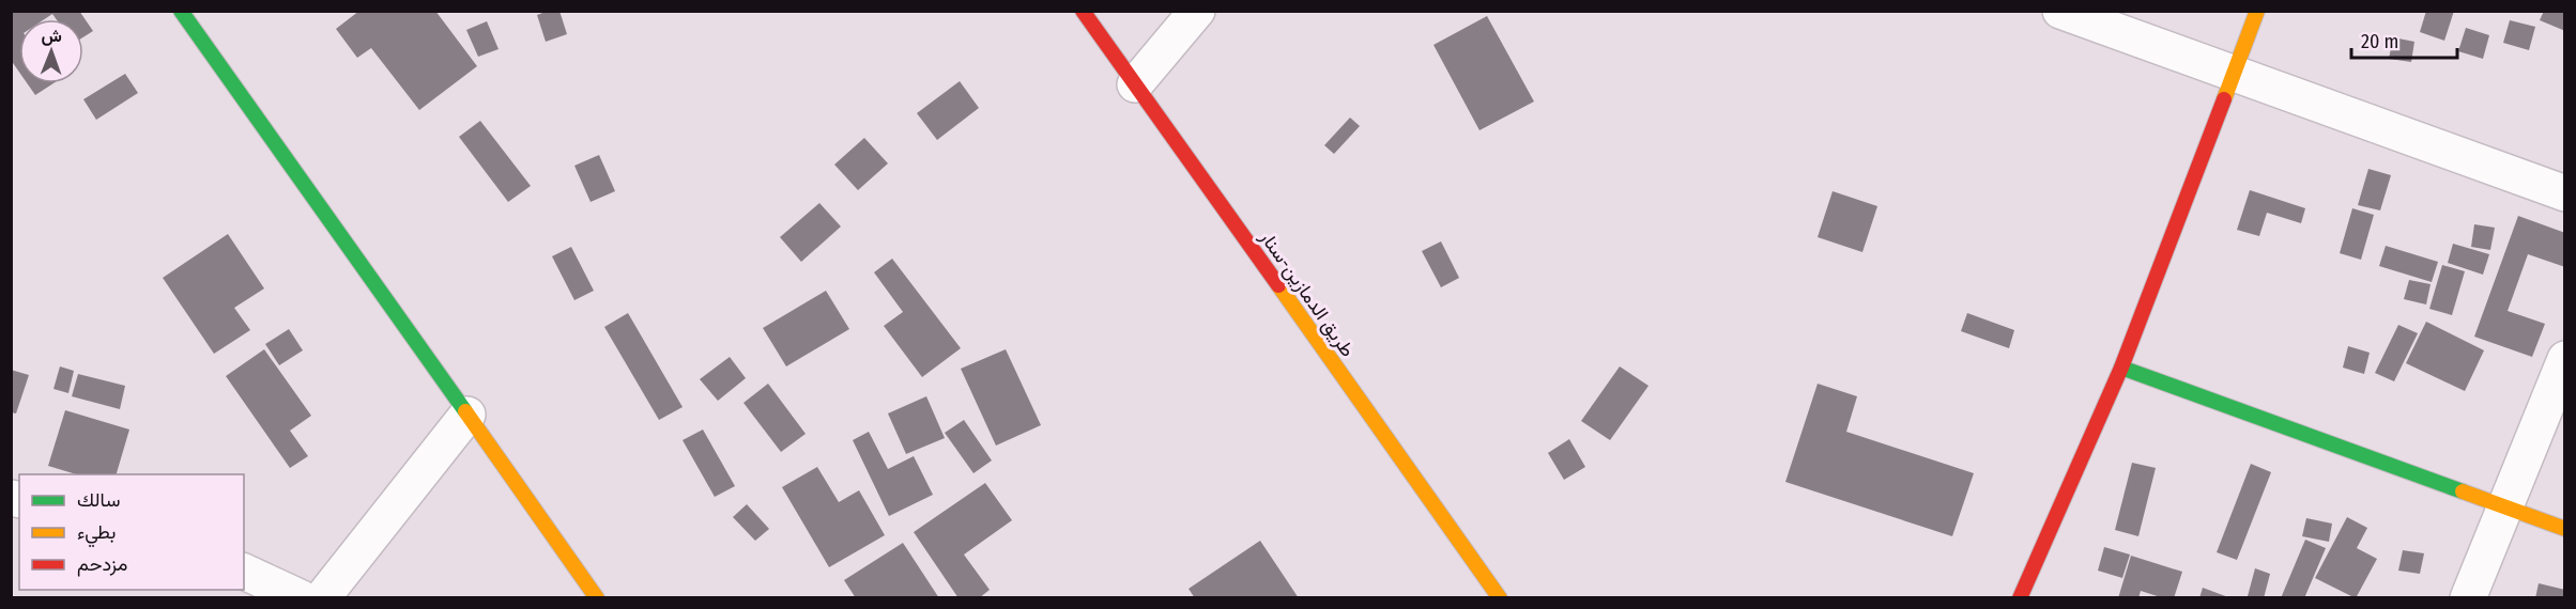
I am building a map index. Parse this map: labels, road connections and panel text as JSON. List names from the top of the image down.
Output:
{
  "streets": {
    "main road": ["طريق الدمازين-سنار"]
  },
  "legend": ["سالك", "بطيء", "مزدحم"],
  "scale_bar": "20 m",
  "north": "top"
}
